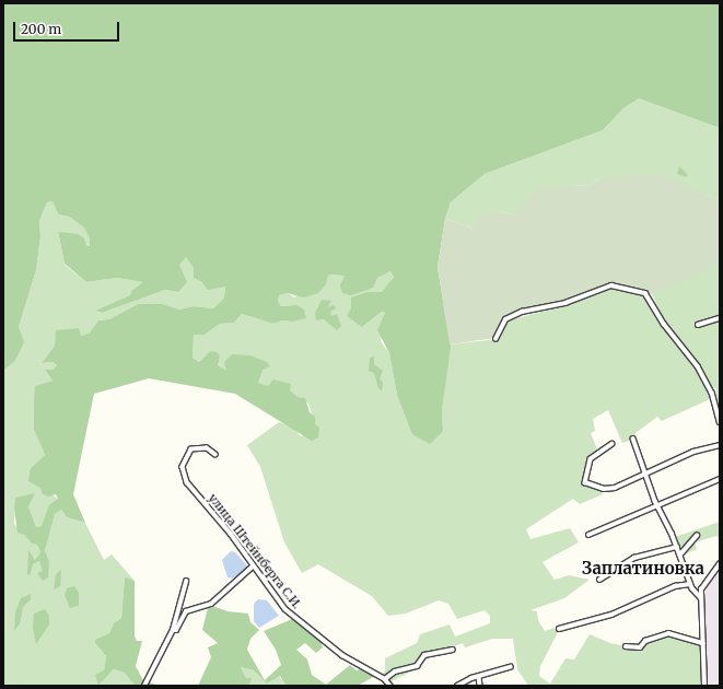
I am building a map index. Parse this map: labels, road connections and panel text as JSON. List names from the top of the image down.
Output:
{
  "streets": {
    "street": ["улица Штейнберга С.И."]
  },
  "districts": ["Заплатиновка"],
  "scale_bar": "200 m"
}
